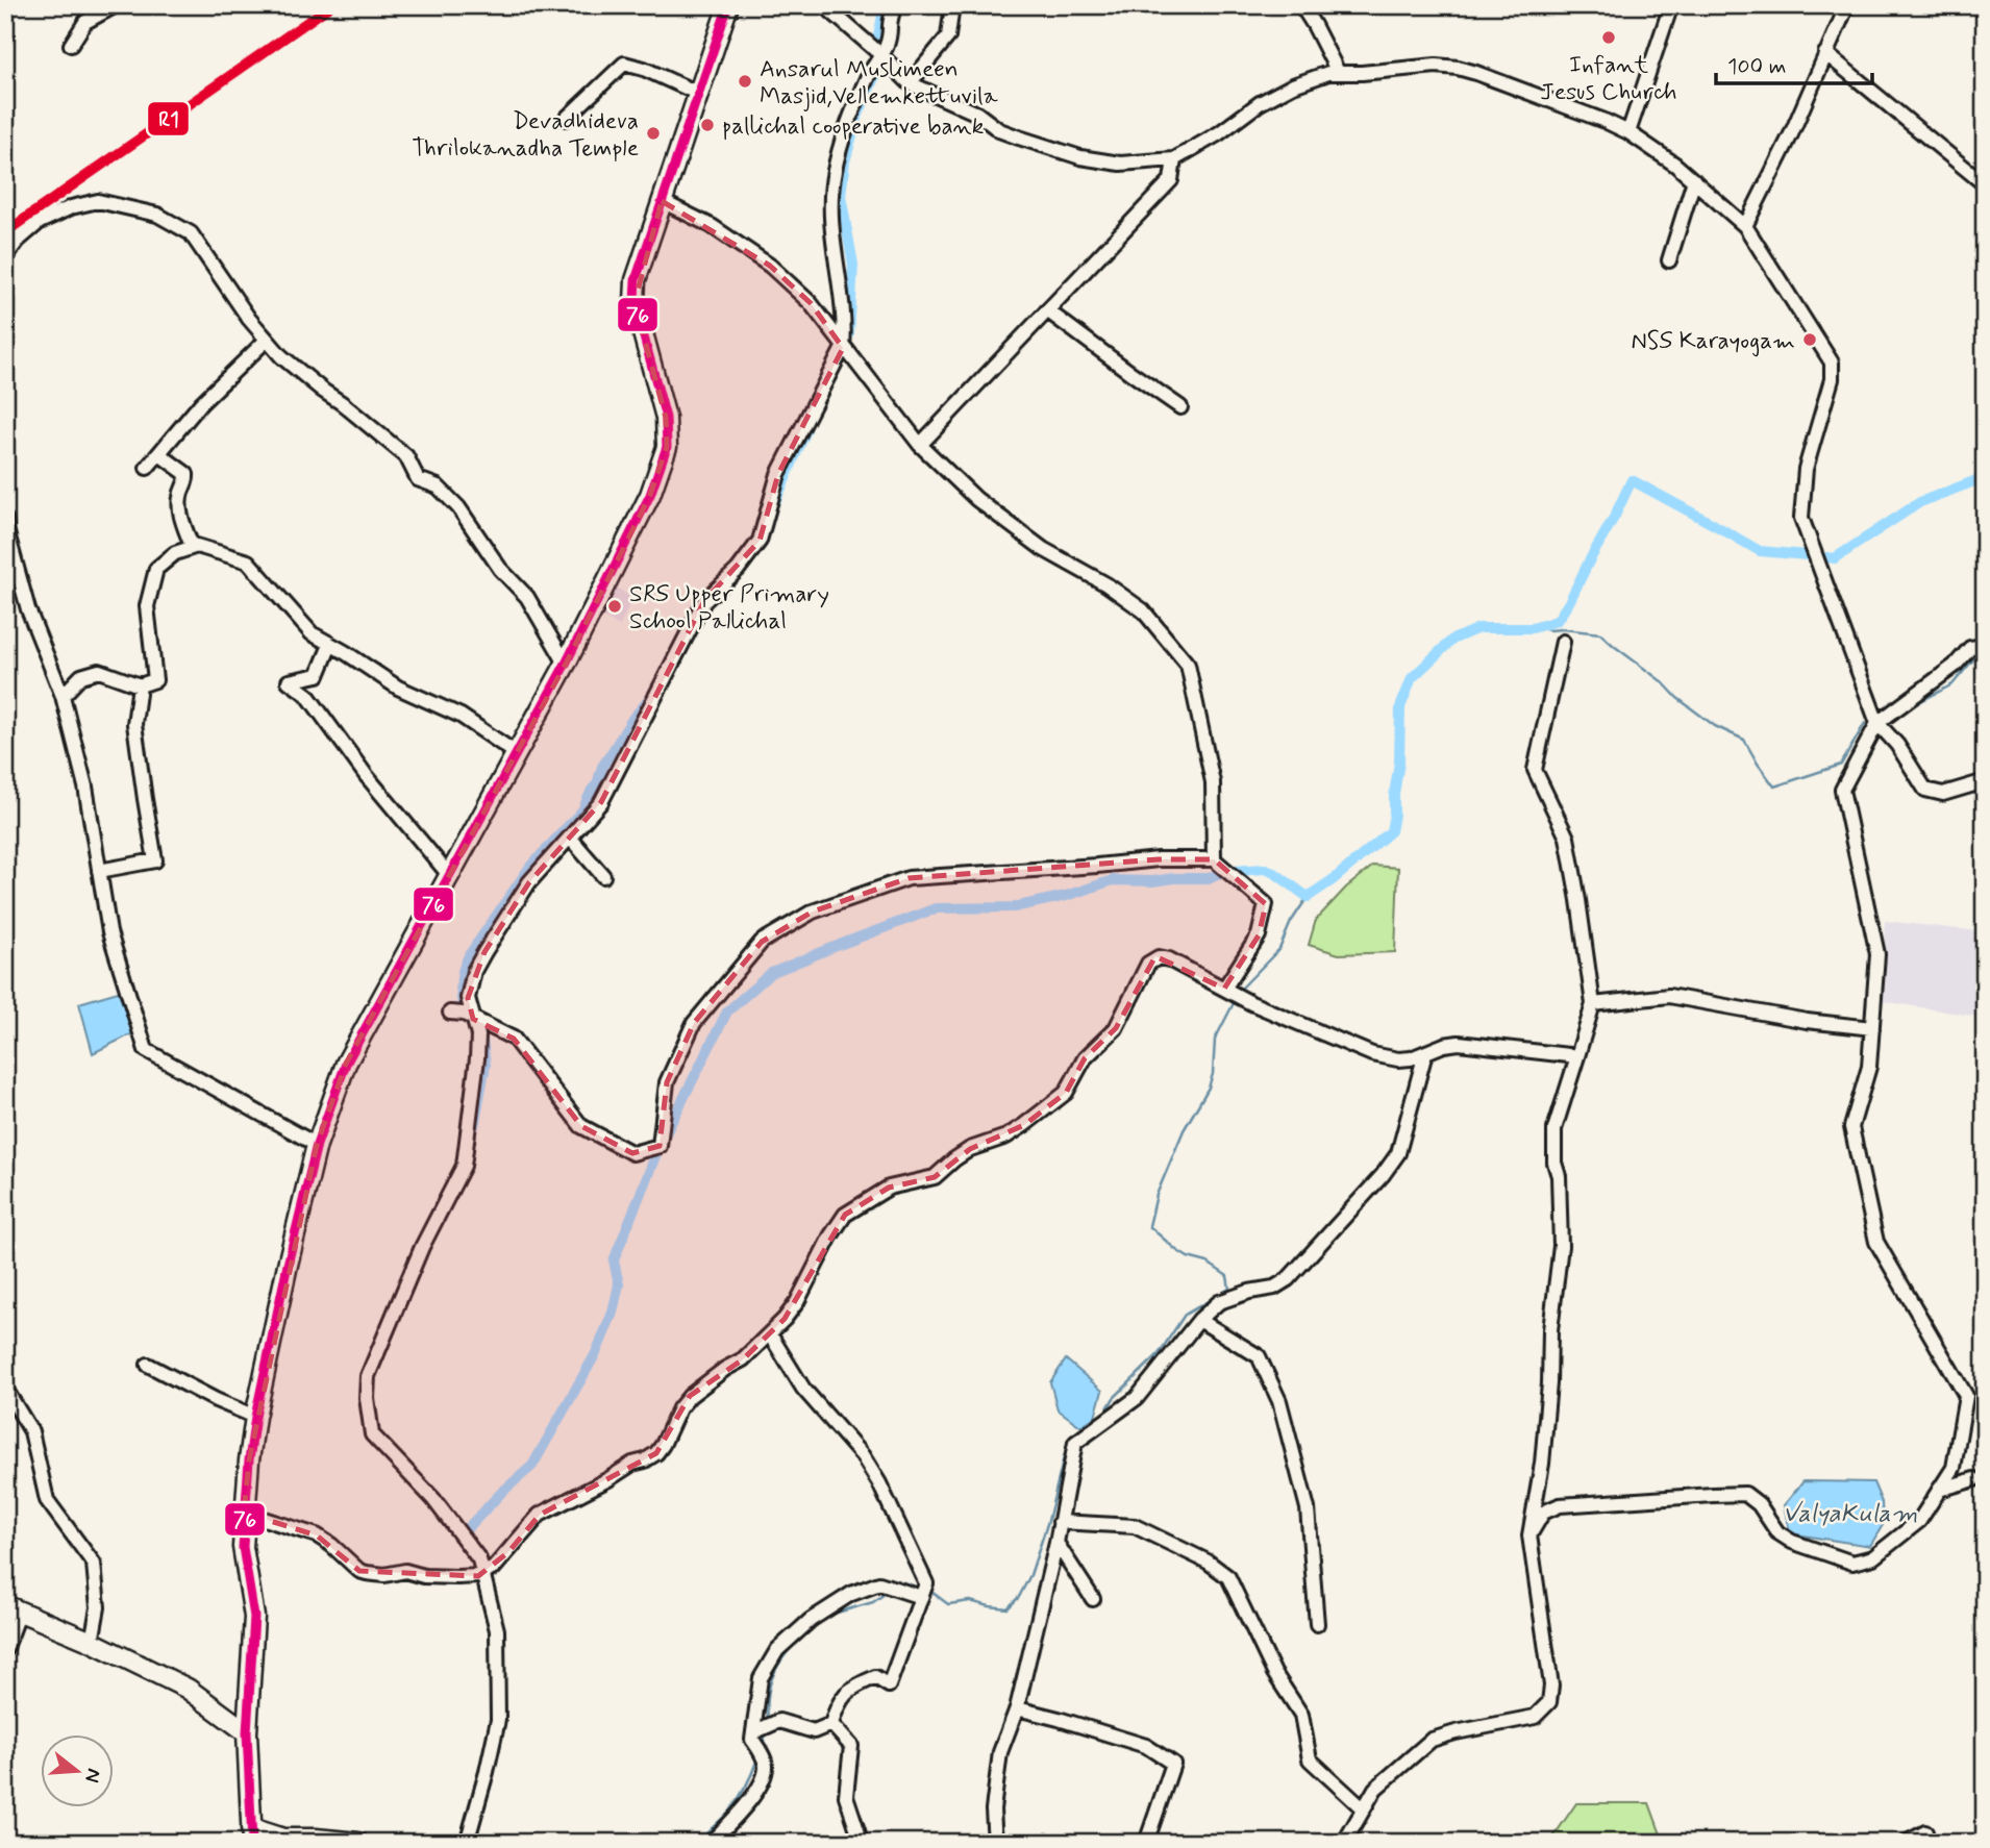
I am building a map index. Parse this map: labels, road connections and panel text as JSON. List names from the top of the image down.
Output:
{
  "water": ["ValyaKulam"],
  "places": [
    "Infant Jesus Church",
    "Ansarul Muslimeen Masjid,Vellemkettuvila",
    "pallichal cooperative bank",
    "Devadhideva Thrilokanadha Temple",
    "NSS Karayogam",
    "SRS Upper Primary School Pallichal"
  ],
  "lines": ["transit line R1", "transit line 76"],
  "scale_bar": "100 m",
  "north": "right"
}
